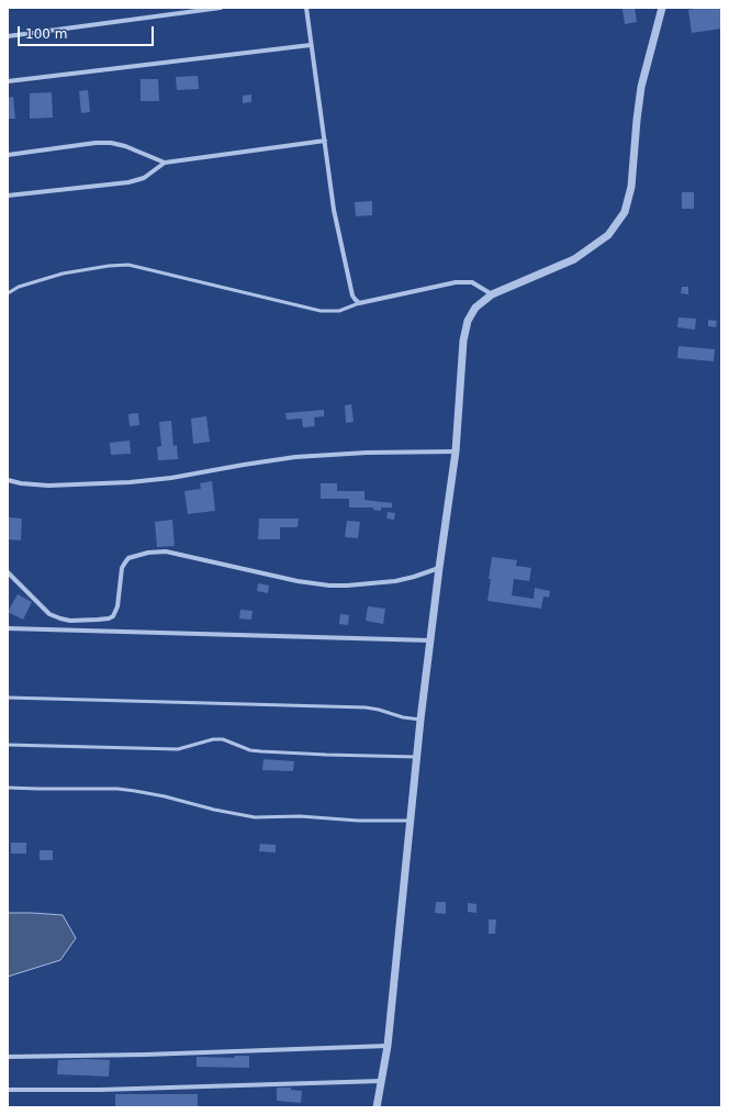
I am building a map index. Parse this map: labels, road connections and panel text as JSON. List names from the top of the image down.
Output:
{
  "scale_bar": "100 m"
}
